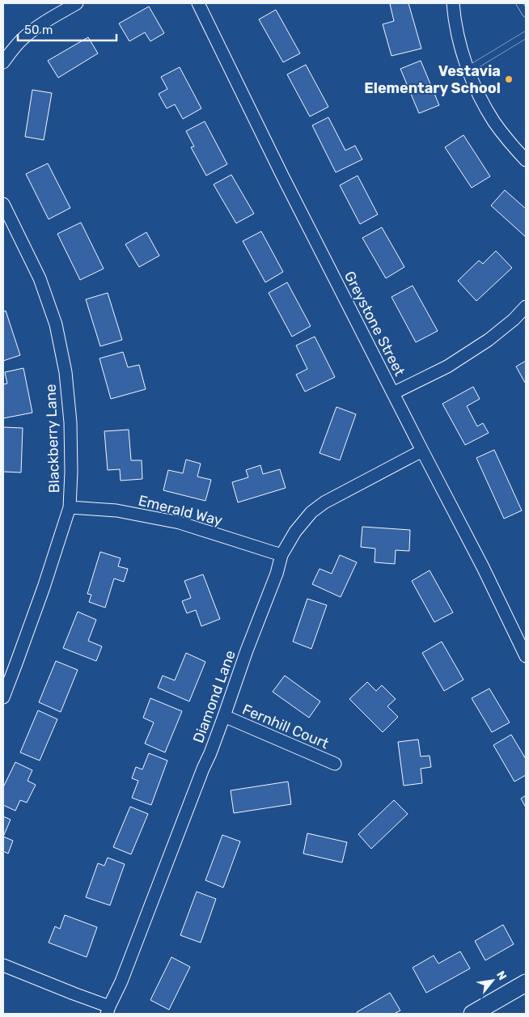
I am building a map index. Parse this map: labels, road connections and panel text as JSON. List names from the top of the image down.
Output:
{
  "streets": {
    "street": [
      "Greystone Street",
      "Blackberry Lane",
      "Emerald Way",
      "Diamond Lane",
      "Fernhill Court"
    ]
  },
  "crossings": [
    ["Greystone Street", "Diamond Lane"],
    ["Blackberry Lane", "Emerald Way"],
    ["Emerald Way", "Diamond Lane"],
    ["Diamond Lane", "Fernhill Court"]
  ],
  "places": ["Vestavia Elementary School"],
  "scale_bar": "50 m",
  "north": "top right"
}
